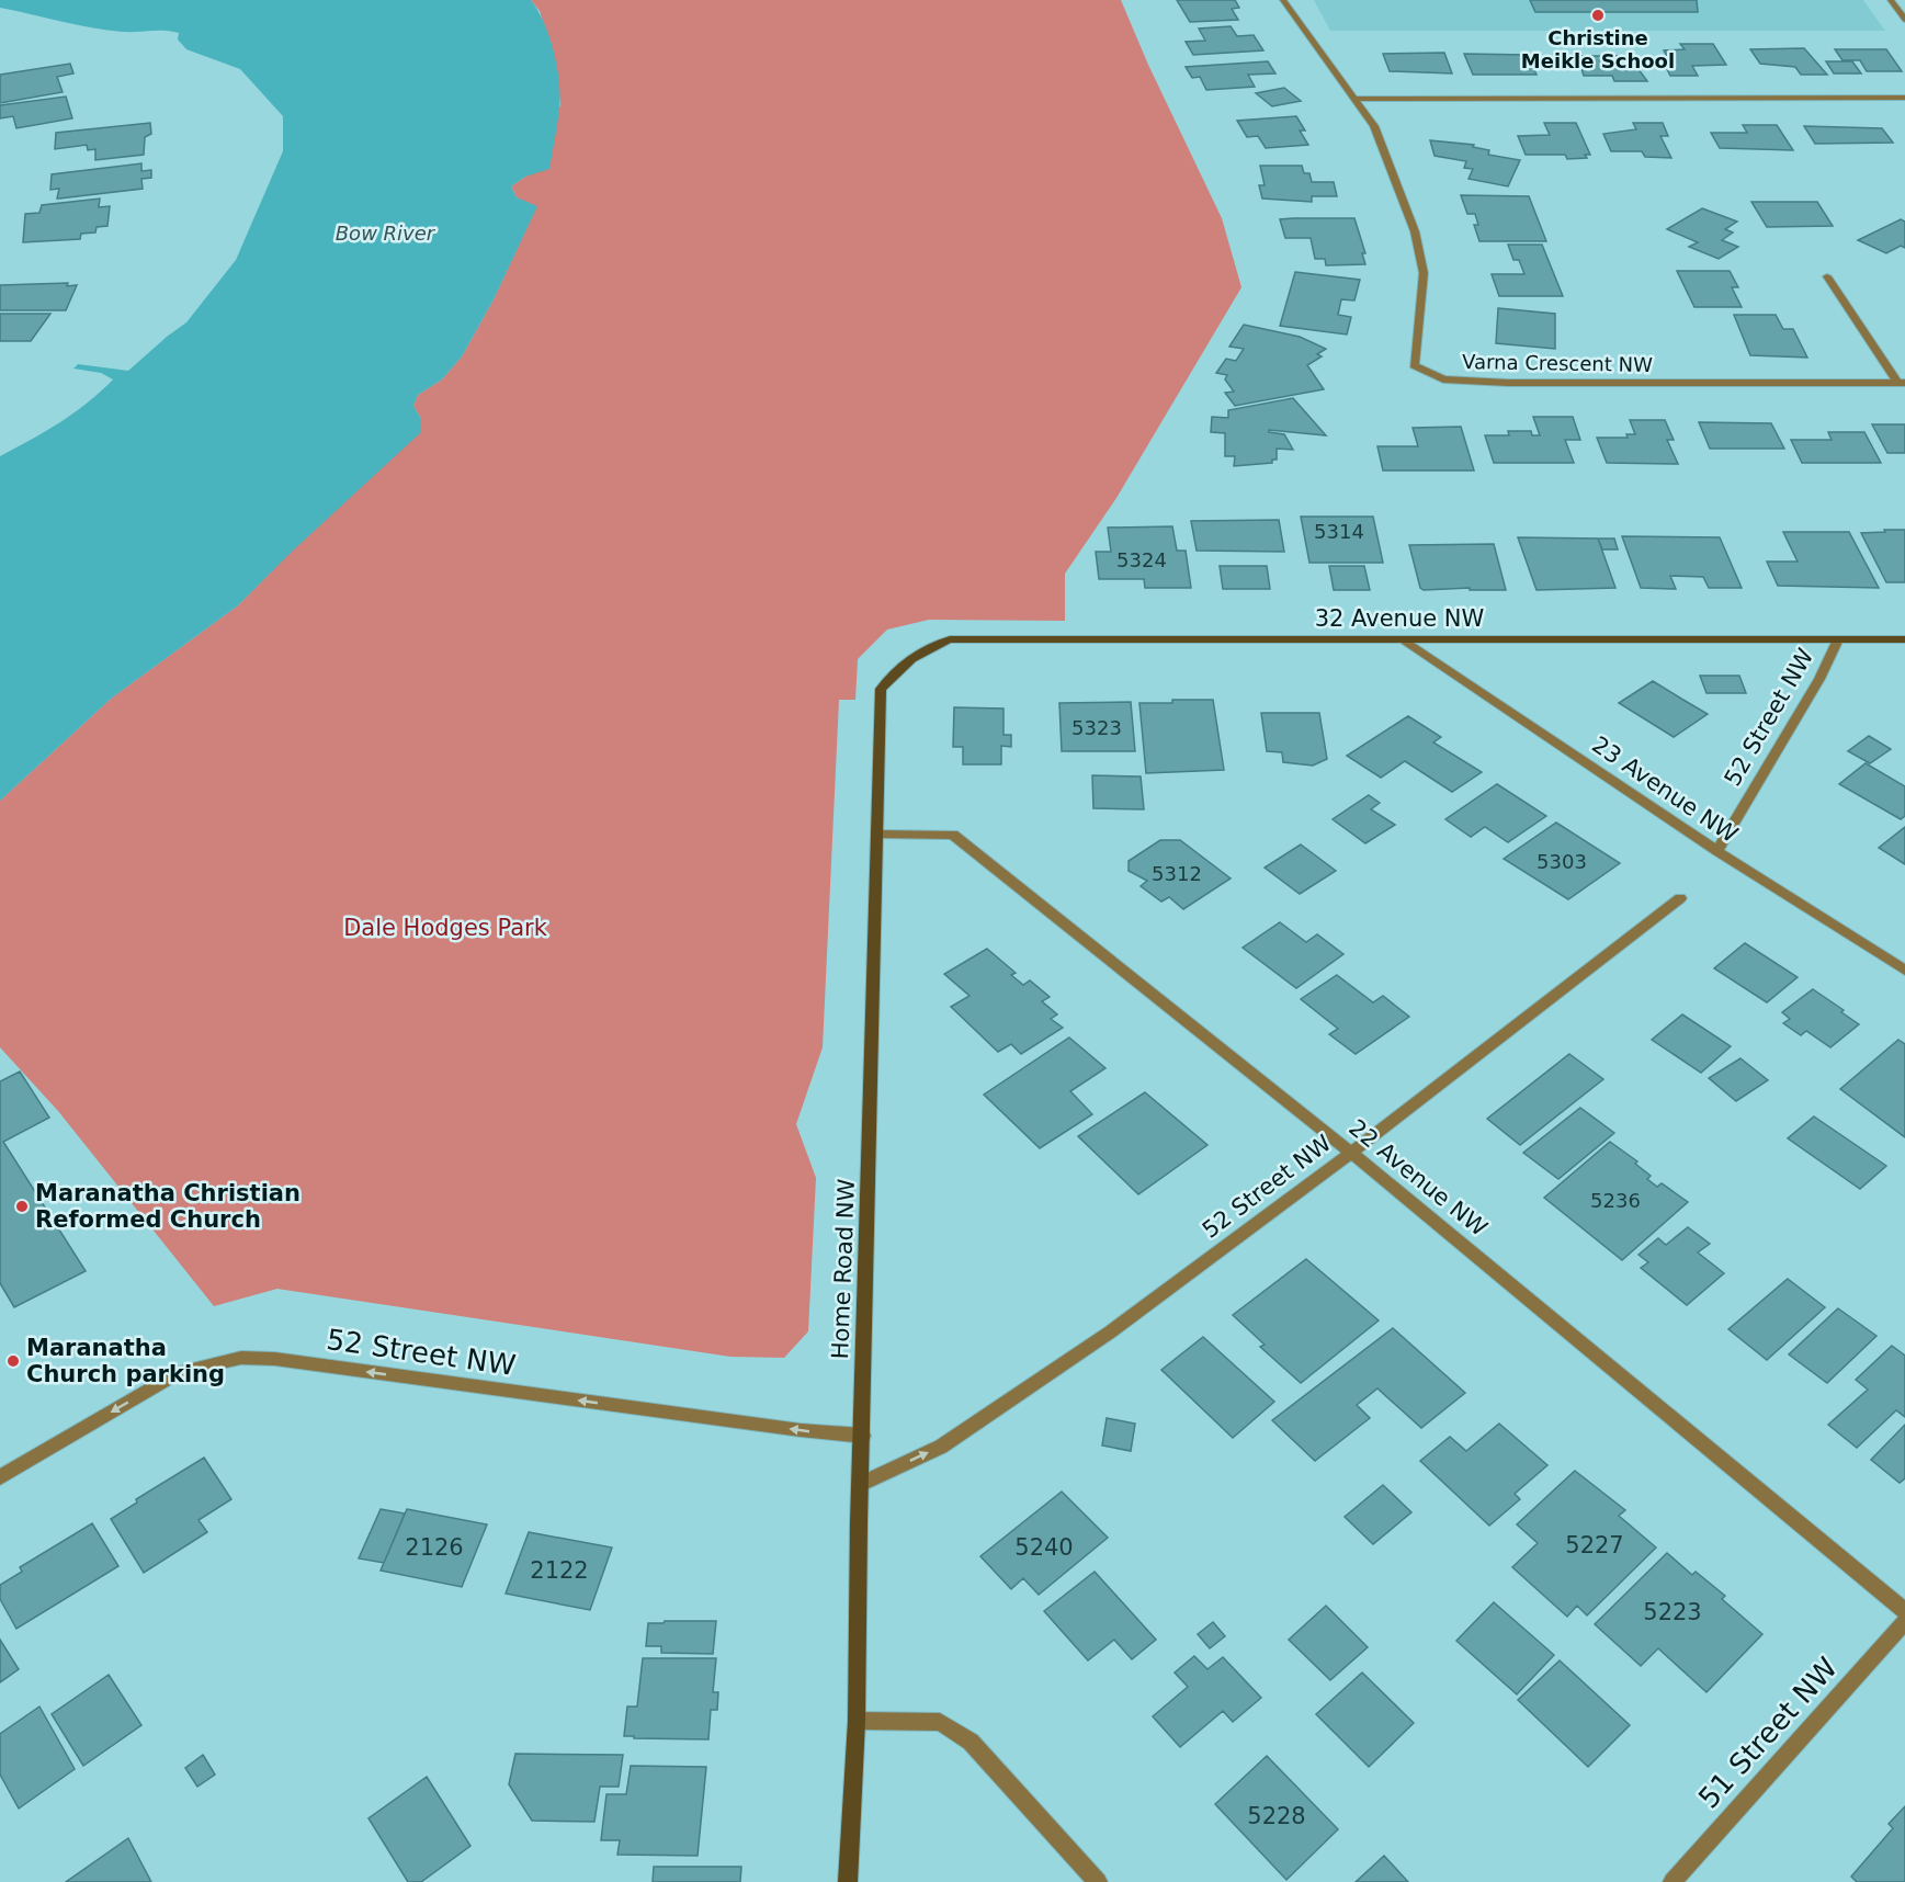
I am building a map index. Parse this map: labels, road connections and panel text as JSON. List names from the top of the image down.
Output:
{
  "streets": {
    "street": [
      "Varna Crescent NW",
      "32 Avenue NW",
      "52 Street NW",
      "23 Avenue NW",
      "22 Avenue NW",
      "Home Road NW",
      "51 Street NW"
    ]
  },
  "crossings": [
    ["32 Avenue NW", "52 Street NW"],
    ["32 Avenue NW", "23 Avenue NW"],
    ["32 Avenue NW", "Home Road NW"],
    ["52 Street NW", "23 Avenue NW"],
    ["52 Street NW", "22 Avenue NW"],
    ["52 Street NW", "Home Road NW"],
    ["22 Avenue NW", "Home Road NW"]
  ],
  "water": ["Bow River"],
  "parks": ["Dale Hodges Park"],
  "places": ["Christine Meikle School", "Maranatha Christian Reformed Church", "Maranatha Church parking"],
  "house_numbers": [
    "5314",
    "5324",
    "5323",
    "5303",
    "5312",
    "5236",
    "5227",
    "2126",
    "5240",
    "2122",
    "5223",
    "5228"
  ]
}
